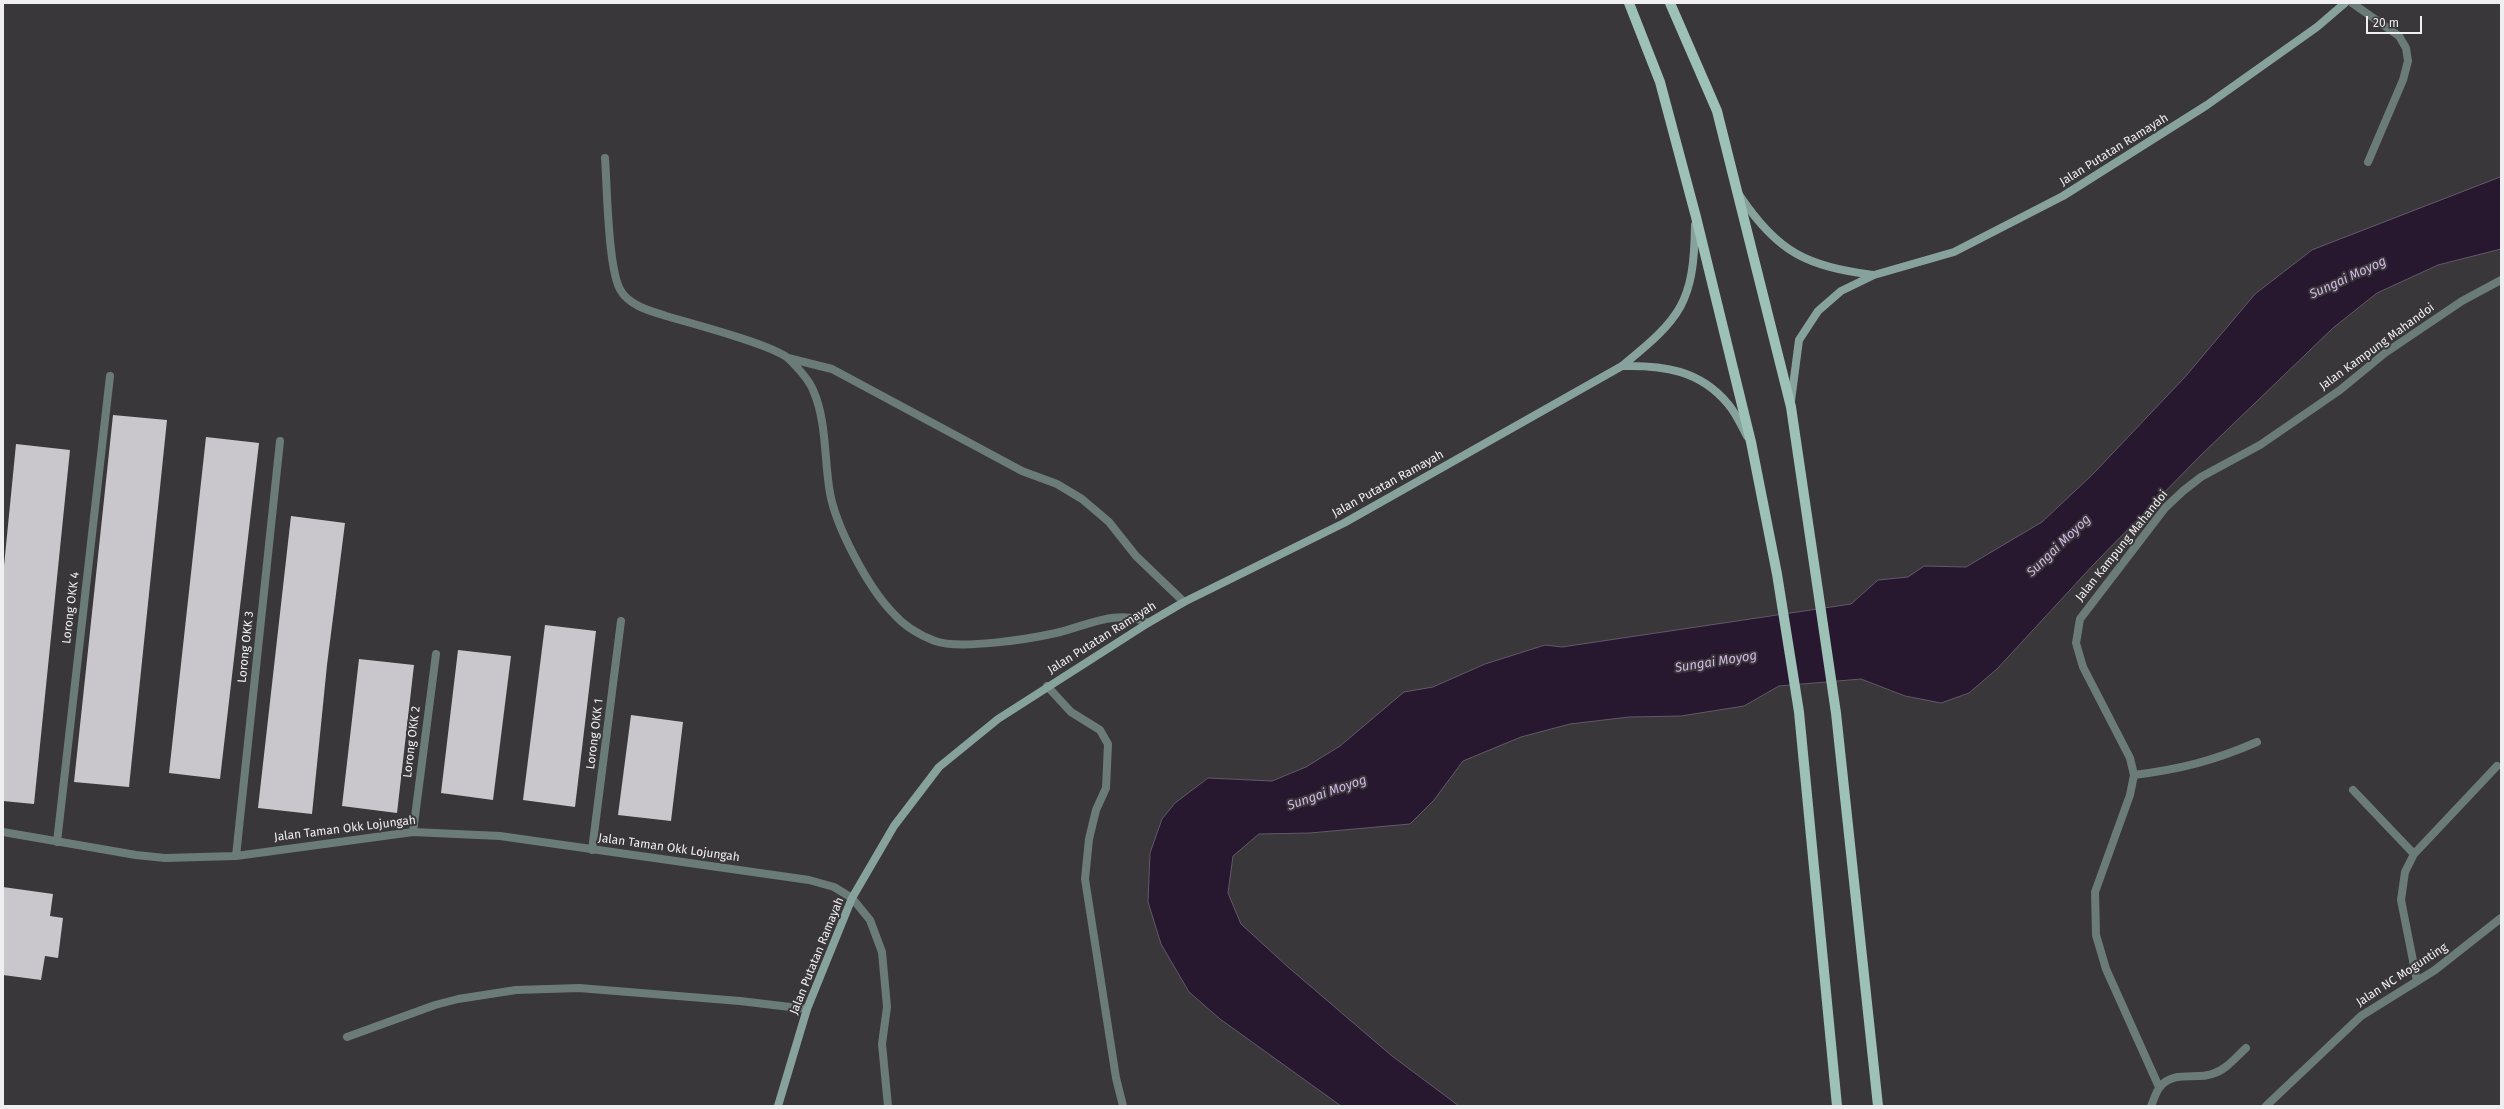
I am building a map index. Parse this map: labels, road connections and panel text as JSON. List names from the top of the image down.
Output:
{
  "streets": {
    "main road": ["Jalan Putatan Ramayah"],
    "street": [
      "Jalan Kampung Mahandoi",
      "Lorong OKK 4",
      "Lorong OKK 3",
      "Lorong OKK 1",
      "Lorong OKK 2",
      "Jalan Taman Okk Lojungah",
      "Jalan NC Mogunting"
    ]
  },
  "crossings": [
    ["Jalan Putatan Ramayah", "Jalan Taman Okk Lojungah"],
    ["Lorong OKK 4", "Jalan Taman Okk Lojungah"],
    ["Lorong OKK 3", "Jalan Taman Okk Lojungah"],
    ["Lorong OKK 1", "Jalan Taman Okk Lojungah"],
    ["Lorong OKK 2", "Jalan Taman Okk Lojungah"]
  ],
  "water": ["Sungai Moyog"],
  "scale_bar": "20 m"
}
